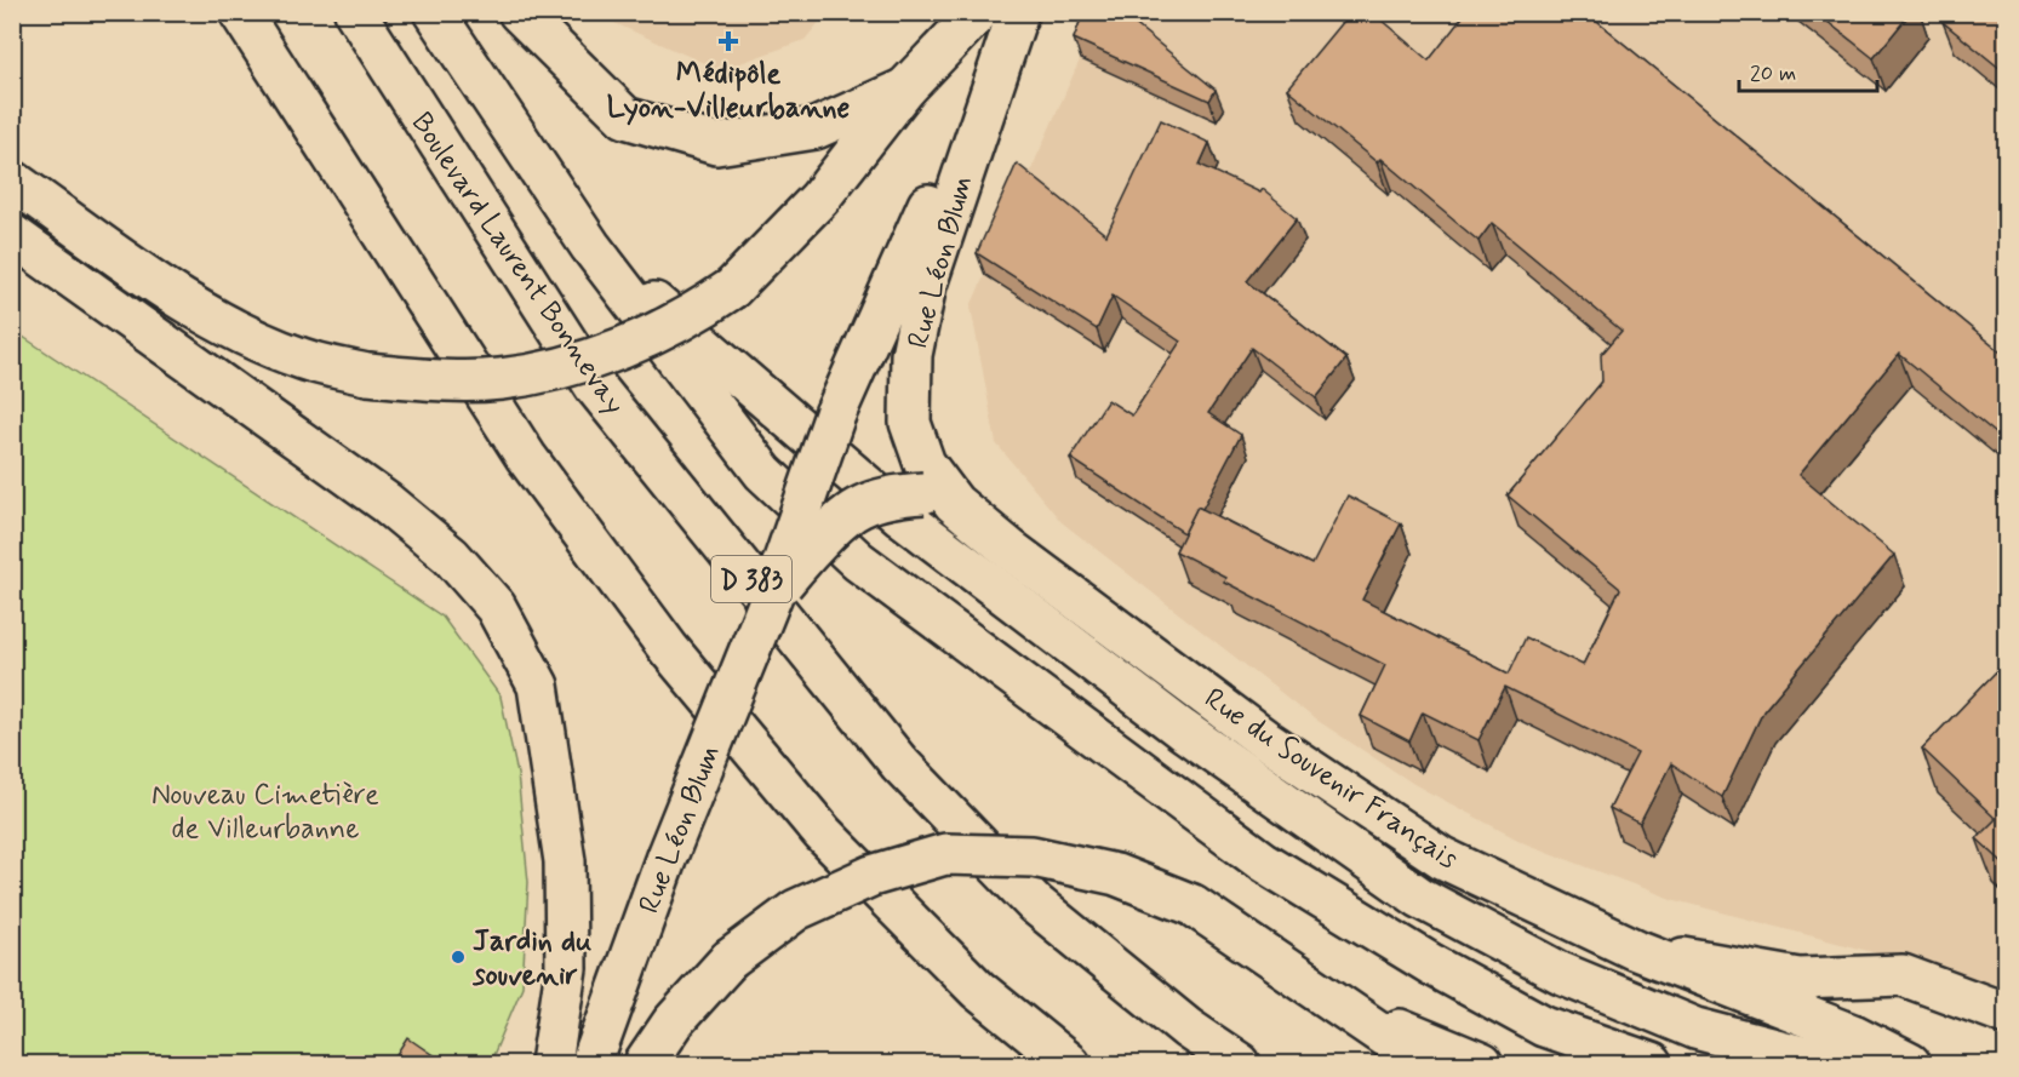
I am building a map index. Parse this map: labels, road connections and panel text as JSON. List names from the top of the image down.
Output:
{
  "streets": {
    "main road": [
      "Rue Léon Blum",
      "Boulevard Laurent Bonnevay",
      "D 383",
      "Rue du Souvenir Français"
    ]
  },
  "crossings": [
    ["Rue Léon Blum", "Rue du Souvenir Français"]
  ],
  "parks": ["Nouveau Cimetière de Villeurbanne"],
  "places": {
    "health": ["Médipôle Lyon-Villeurbanne"],
    "other": ["Jardin du souvenir"]
  },
  "scale_bar": "20 m"
}
